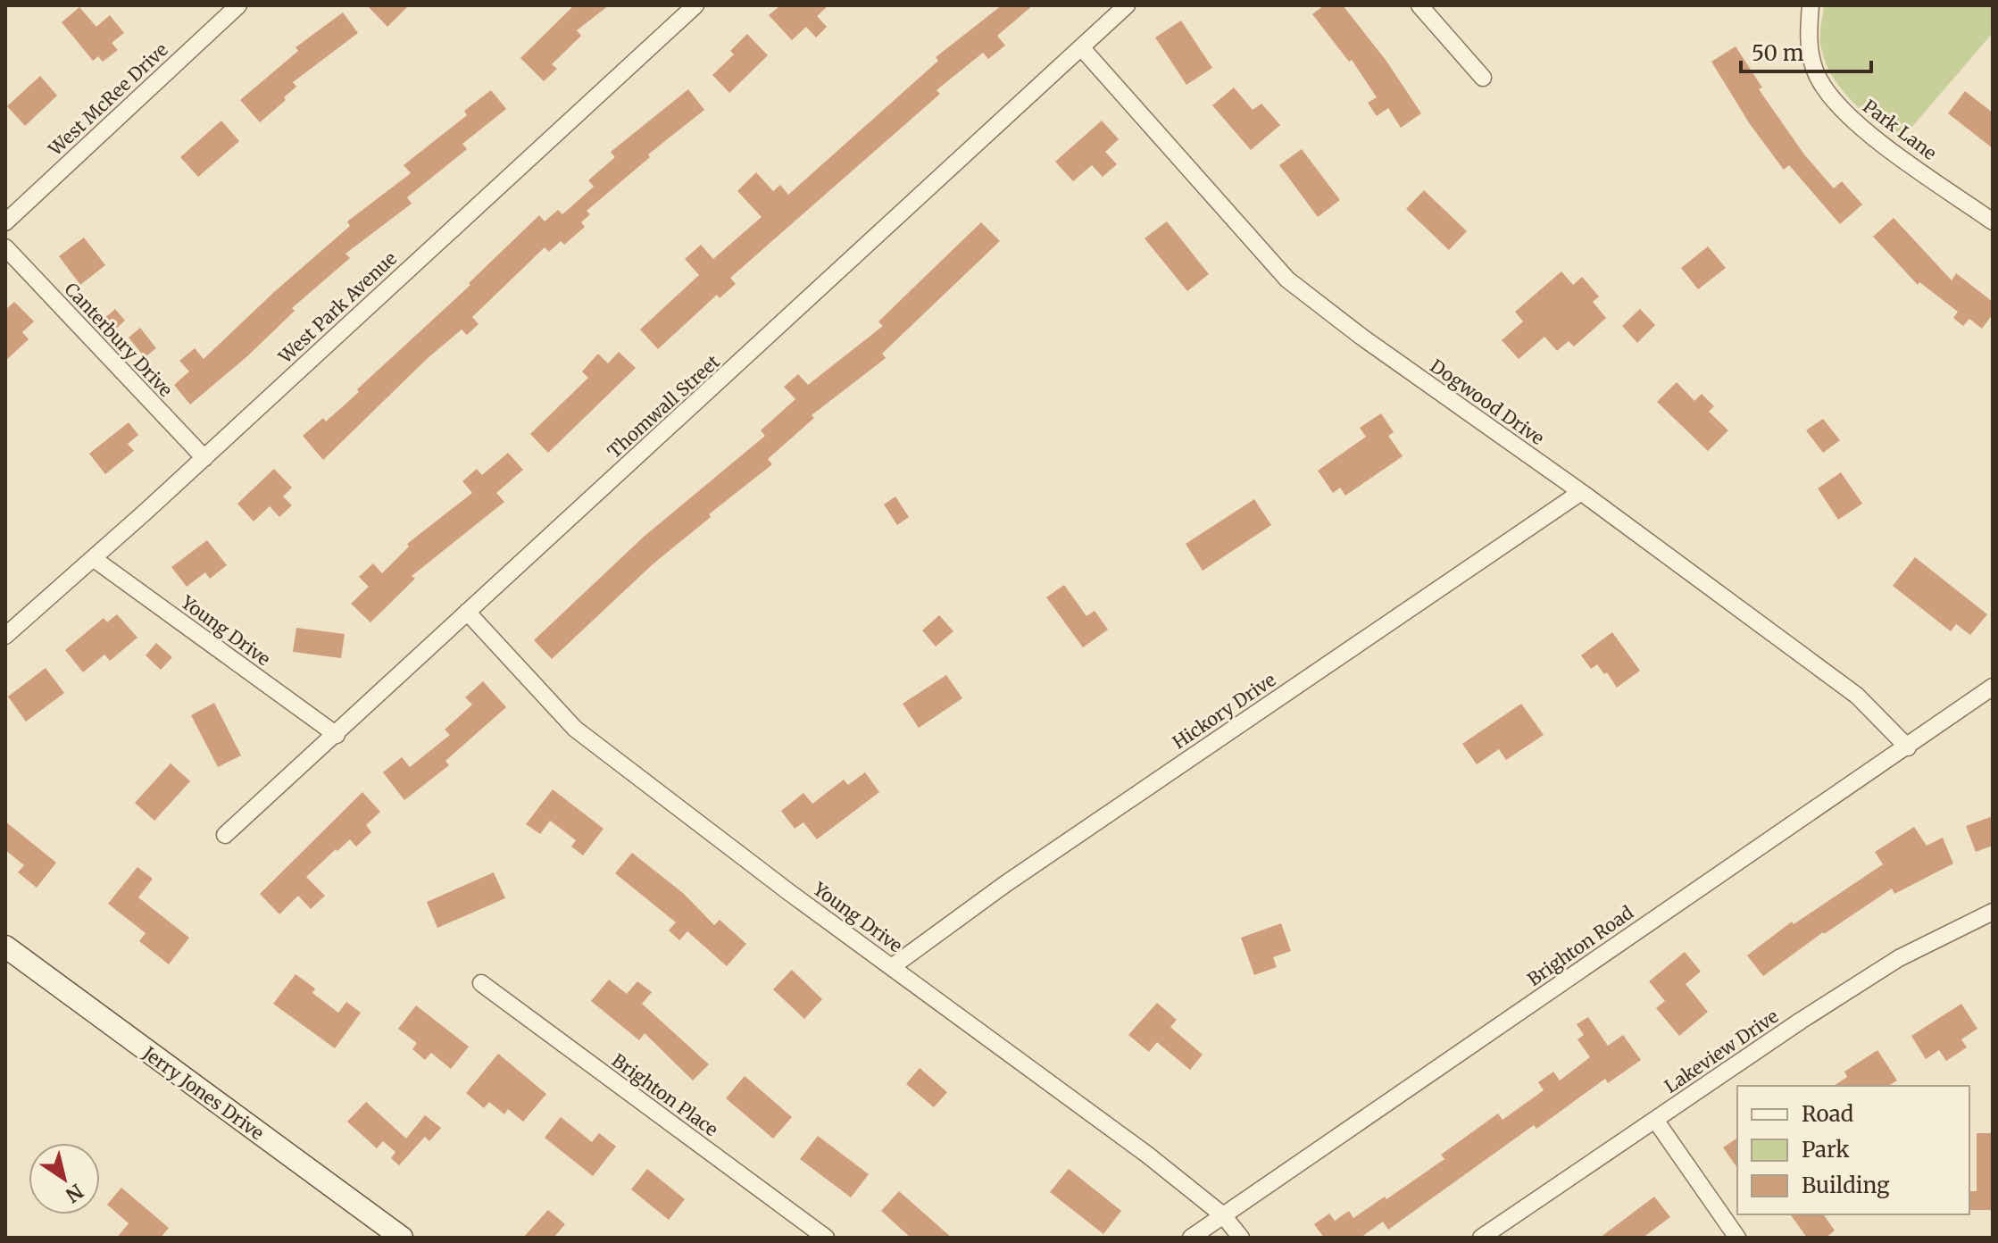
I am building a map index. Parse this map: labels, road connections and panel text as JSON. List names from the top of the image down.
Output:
{
  "streets": {
    "main road": ["Jerry Jones Drive"],
    "street": [
      "West McRee Drive",
      "Park Lane",
      "West Park Avenue",
      "Canterbury Drive",
      "Dogwood Drive",
      "Thomwall Street",
      "Young Drive",
      "Hickory Drive",
      "Brighton Road",
      "Lakeview Drive",
      "Brighton Place"
    ]
  },
  "crossings": [
    ["West Park Avenue", "Canterbury Drive"],
    ["West Park Avenue", "Young Drive"],
    ["Dogwood Drive", "Thomwall Street"],
    ["Dogwood Drive", "Hickory Drive"],
    ["Dogwood Drive", "Brighton Road"],
    ["Thomwall Street", "Young Drive"],
    ["Young Drive", "Hickory Drive"],
    ["Young Drive", "Brighton Road"]
  ],
  "legend": ["Road", "Park", "Building"],
  "scale_bar": "50 m",
  "north": "bottom right"
}
